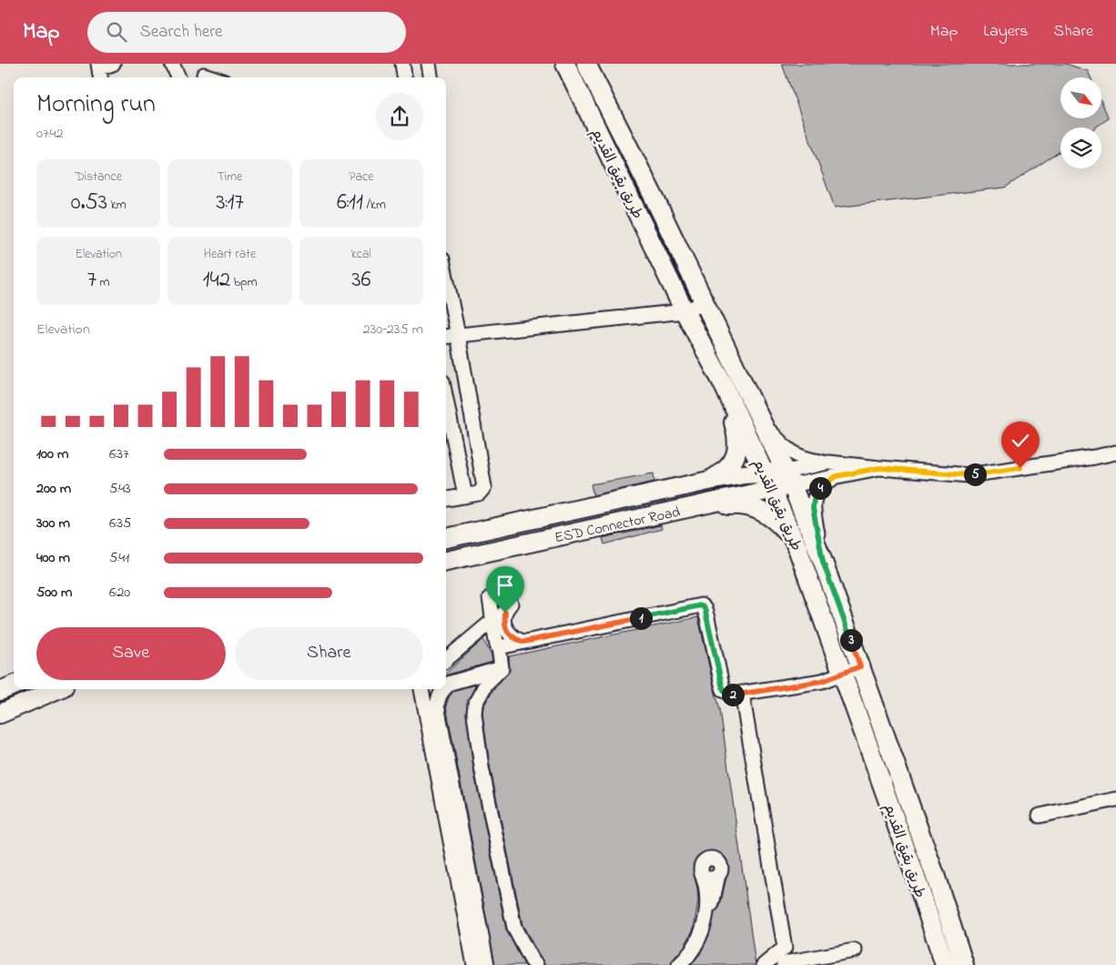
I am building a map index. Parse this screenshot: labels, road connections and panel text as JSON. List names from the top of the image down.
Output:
{
  "streets": {
    "main road": ["طريق بقيق القديم", "ESD Connector Road"]
  },
  "crossings": [
    ["طريق بقيق القديم", "ESD Connector Road"]
  ],
  "north": "bottom right",
  "page": {
    "header": "Map",
    "search": "Search here",
    "nav": ["Map", "Layers", "Share"],
    "heading": ["Morning run", "07:42"],
    "stats": [
      ["Distance", "0.53 km"],
      ["Time", "3:17"],
      ["Pace", "6:11 /km"],
      ["Elevation", "7 m"],
      ["Heart rate", "142 bpm"],
      ["kcal", "36"]
    ],
    "chart": ["Elevation", "230–235 m"],
    "list": [
      {
        "name": "100 m",
        "note": "6:37"
      },
      {
        "name": "200 m",
        "note": "5:43"
      },
      {
        "name": "300 m",
        "note": "6:35"
      },
      {
        "name": "400 m",
        "note": "5:41"
      },
      {
        "name": "500 m",
        "note": "6:20"
      }
    ],
    "pins": [
      "5",
      "4",
      "1",
      "3",
      "2"
    ],
    "buttons": ["Save", "Share"]
  }
}
